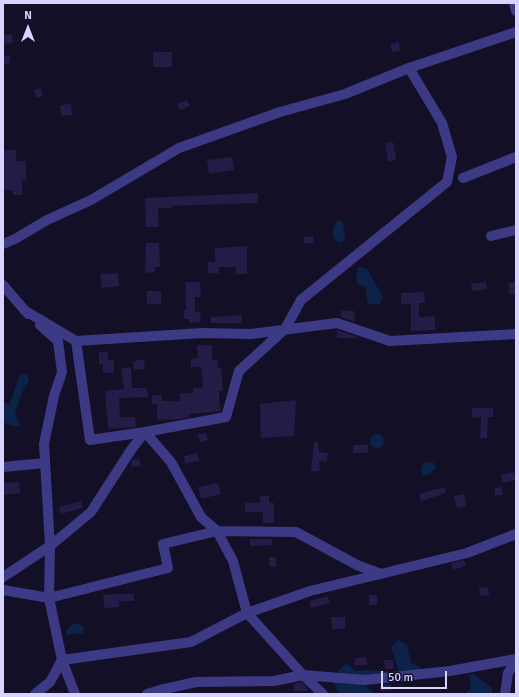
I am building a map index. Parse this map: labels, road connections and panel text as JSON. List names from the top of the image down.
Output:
{
  "scale_bar": "50 m",
  "north": "top"
}
